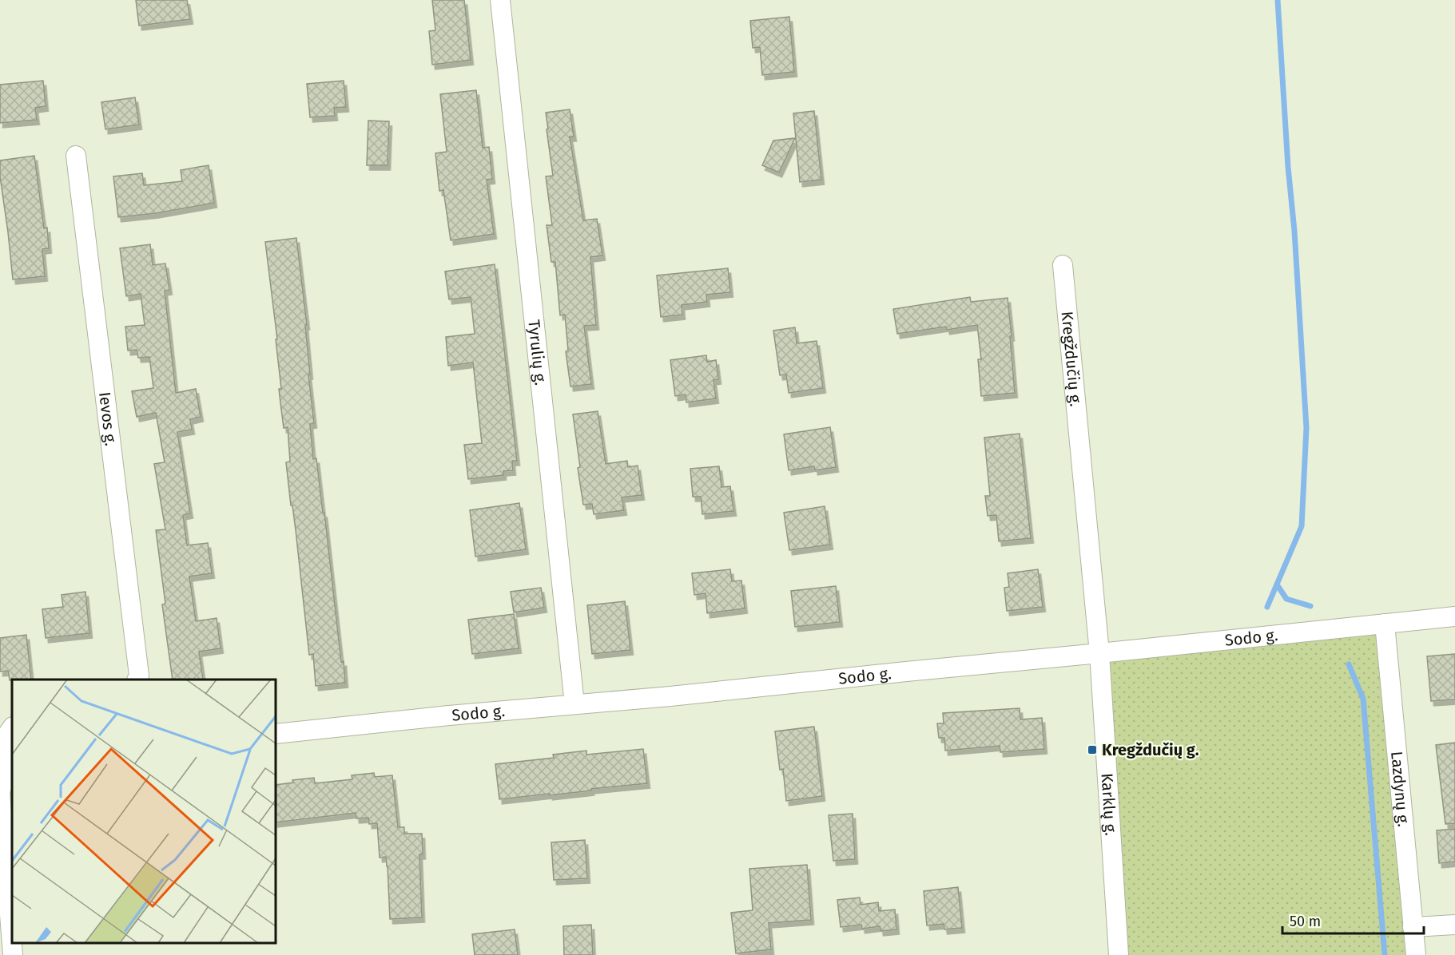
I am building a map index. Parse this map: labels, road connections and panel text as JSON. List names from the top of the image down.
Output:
{
  "streets": {
    "street": [
      "Tyrulių g.",
      "Kregždučių g.",
      "Ievos g.",
      "Sodo g.",
      "Lazdynų g.",
      "Karklų g."
    ]
  },
  "crossings": [
    ["Tyrulių g.", "Sodo g."],
    ["Kregždučių g.", "Sodo g."],
    ["Kregždučių g.", "Karklų g."],
    ["Sodo g.", "Lazdynų g."],
    ["Sodo g.", "Karklų g."]
  ],
  "places": {
    "transit": ["Kregždučių g."]
  },
  "scale_bar": "50 m"
}
